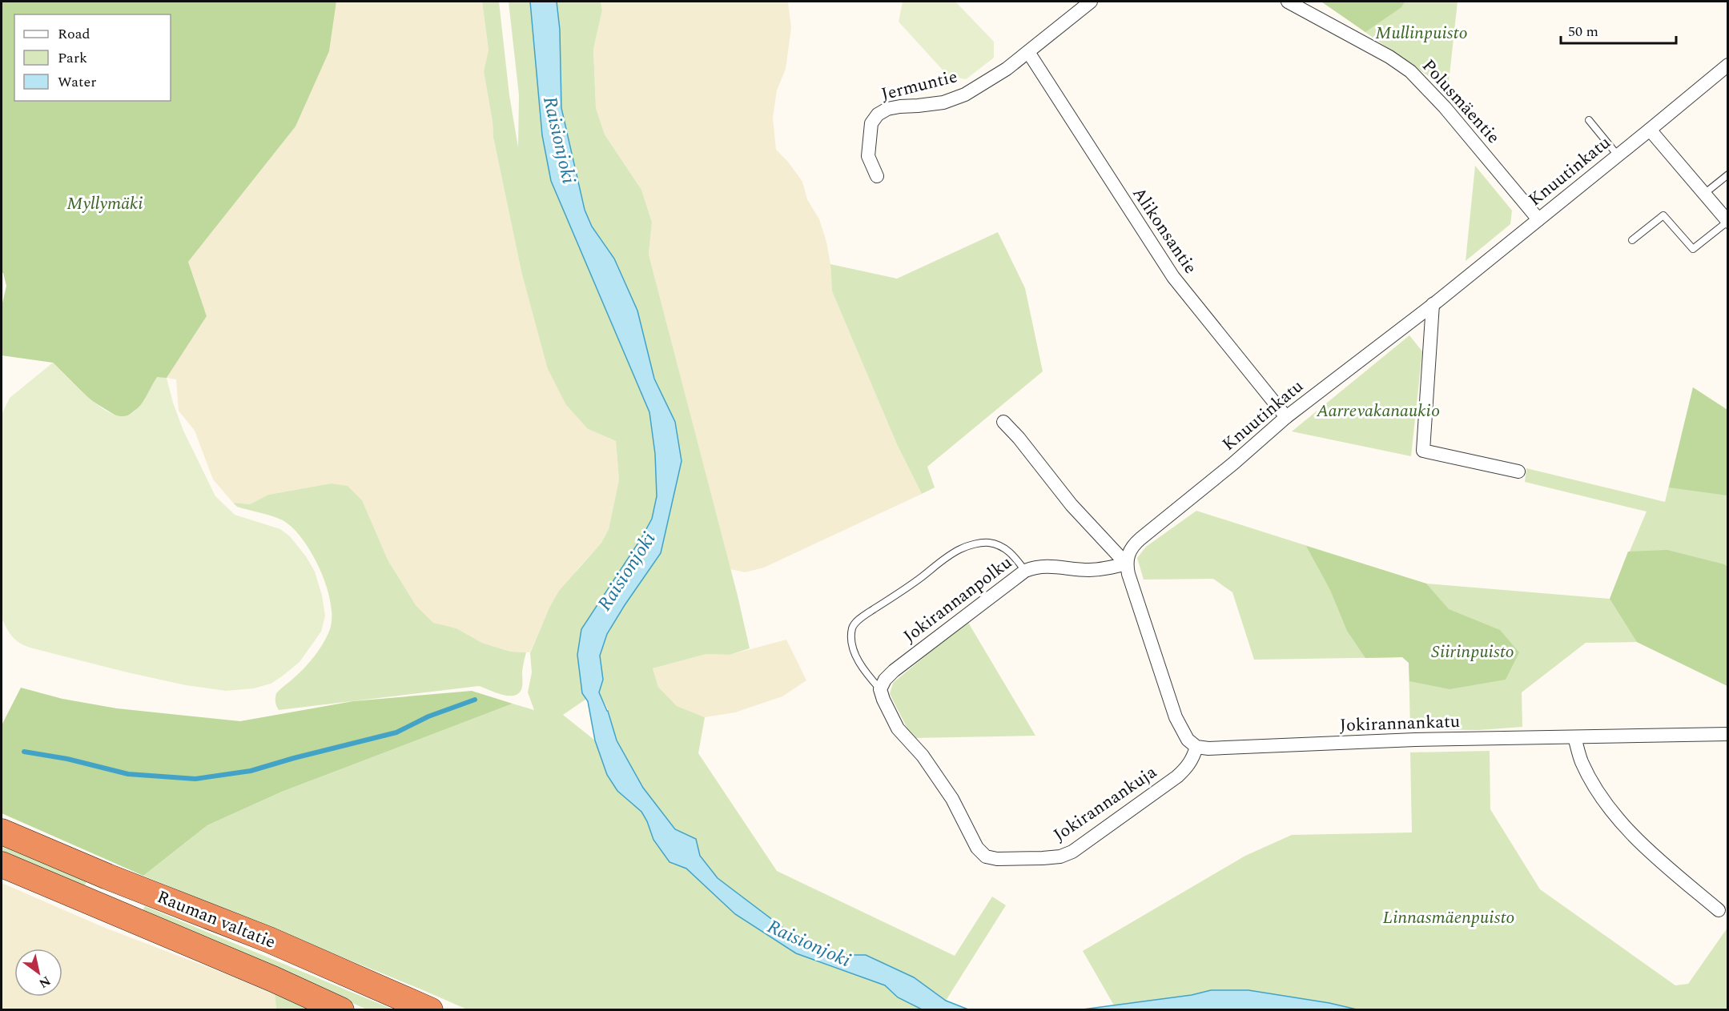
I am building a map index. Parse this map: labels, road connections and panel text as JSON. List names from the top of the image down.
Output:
{
  "streets": {
    "highway": ["Rauman valtatie"],
    "street": [
      "Jermuntie",
      "Polusmäentie",
      "Knuutinkatu",
      "Alikonsantie",
      "Jokirannanpolku",
      "Jokirannankatu",
      "Jokirannankuja"
    ]
  },
  "crossings": [
    ["Jermuntie", "Alikonsantie"],
    ["Polusmäentie", "Knuutinkatu"],
    ["Knuutinkatu", "Alikonsantie"],
    ["Knuutinkatu", "Jokirannanpolku"],
    ["Jokirannanpolku", "Jokirannankuja"],
    ["Jokirannankatu", "Jokirannankuja"]
  ],
  "water": ["Raisionjoki"],
  "parks": [
    "Mullinpuisto",
    "Myllymäki",
    "Aarrevakanaukio",
    "Siirinpuisto",
    "Linnasmäenpuisto"
  ],
  "legend": ["Road", "Park", "Water"],
  "scale_bar": "50 m",
  "north": "bottom right"
}
